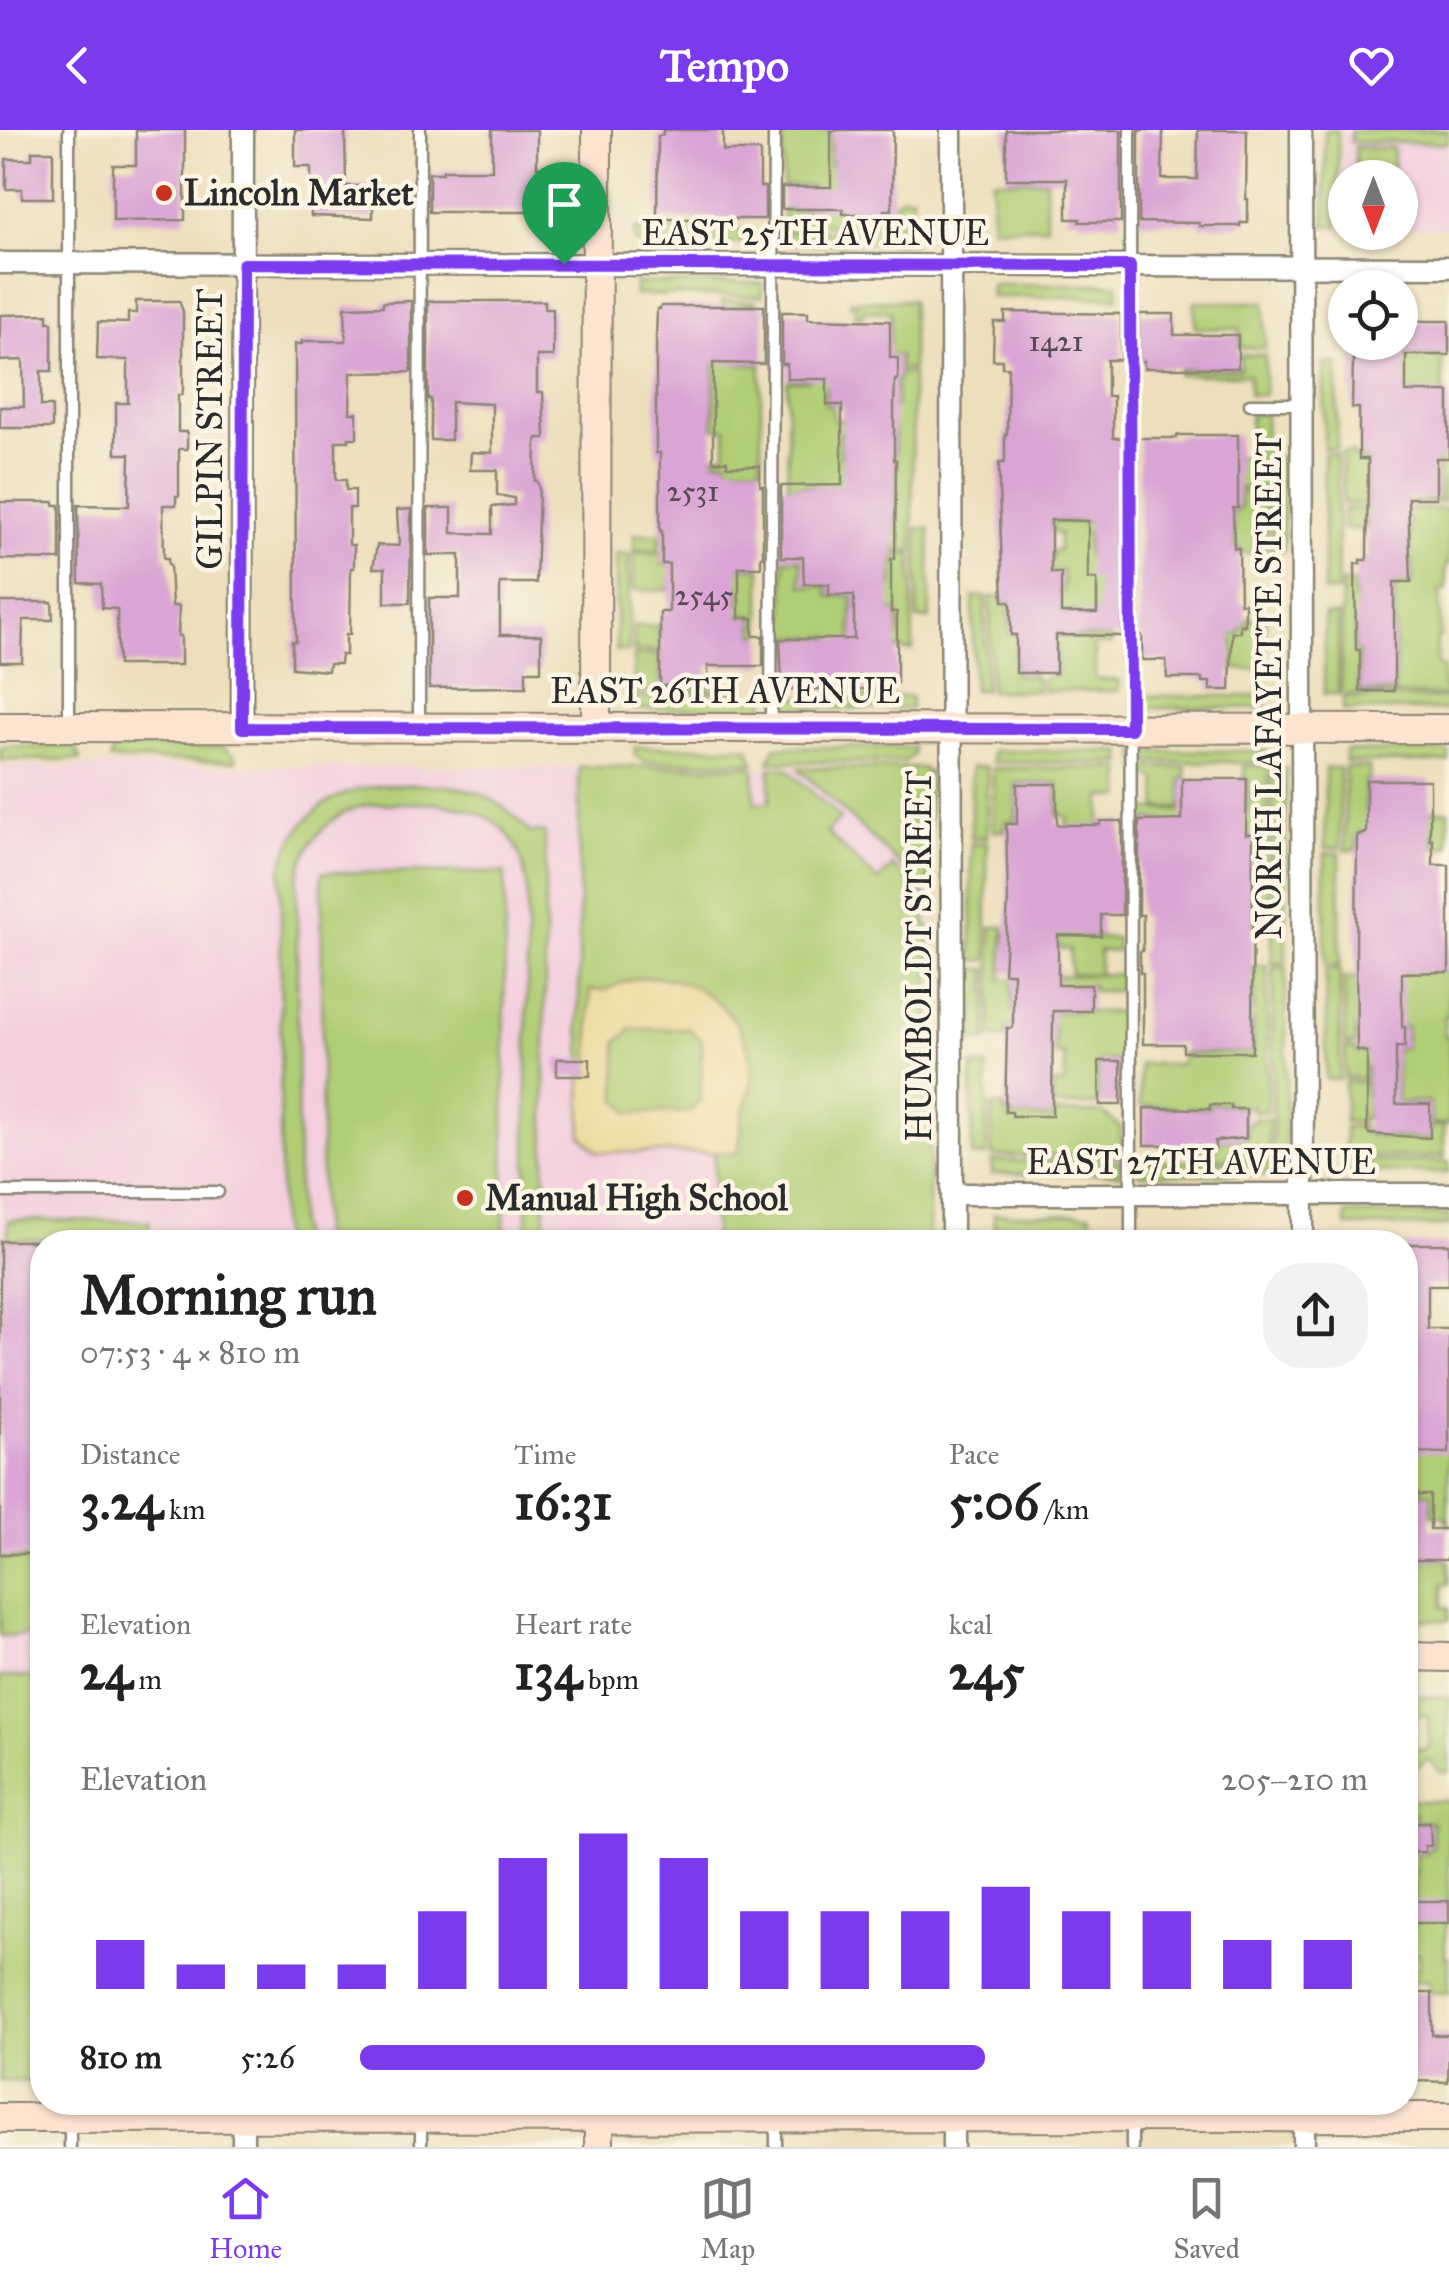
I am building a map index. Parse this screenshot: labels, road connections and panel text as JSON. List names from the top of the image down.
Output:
{
  "streets": {
    "street": [
      "EAST 25TH AVENUE",
      "GILPIN STREET",
      "NORTH LAFAYETTE STREET",
      "EAST 26TH AVENUE",
      "HUMBOLDT STREET",
      "EAST 27TH AVENUE"
    ]
  },
  "crossings": [
    ["EAST 25TH AVENUE", "GILPIN STREET"],
    ["EAST 25TH AVENUE", "NORTH LAFAYETTE STREET"],
    ["EAST 25TH AVENUE", "HUMBOLDT STREET"],
    ["GILPIN STREET", "EAST 26TH AVENUE"],
    ["NORTH LAFAYETTE STREET", "EAST 26TH AVENUE"],
    ["NORTH LAFAYETTE STREET", "EAST 27TH AVENUE"],
    ["EAST 26TH AVENUE", "HUMBOLDT STREET"],
    ["HUMBOLDT STREET", "EAST 27TH AVENUE"]
  ],
  "places": ["Lincoln Market", "Manual High School"],
  "house_numbers": ["1421", "2531", "2545"],
  "north": "bottom",
  "page": {
    "header": "Tempo",
    "heading": ["Morning run", "07:53 · 4 × 810 m"],
    "stats": [
      ["Distance", "3.24 km"],
      ["Time", "16:31"],
      ["Pace", "5:06 /km"],
      ["Elevation", "24 m"],
      ["Heart rate", "134 bpm"],
      ["kcal", "245"]
    ],
    "chart": ["Elevation", "205–210 m"],
    "list": [
      {
        "name": "810 m",
        "note": "5:26"
      }
    ],
    "tabs": ["Home", "Map", "Saved"]
  }
}
